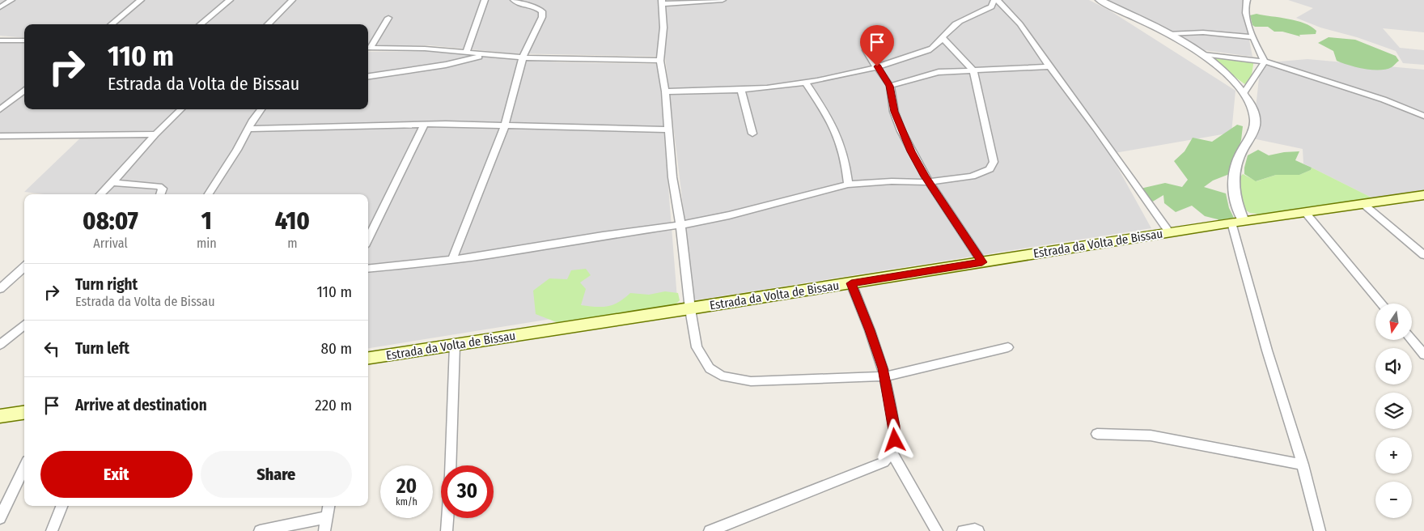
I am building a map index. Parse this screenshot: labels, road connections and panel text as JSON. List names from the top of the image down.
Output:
{
  "streets": {
    "main road": ["Estrada da Volta de Bissau"]
  },
  "north": "bottom",
  "page": {
    "turn": ["110 m", "Estrada da Volta de Bissau"],
    "eta": [
      "08:07",
      "Arrival",
      "1",
      "min",
      "410",
      "m"
    ],
    "list": [
      {
        "name": "Turn right",
        "note": "Estrada da Volta de Bissau",
        "value": "110 m"
      },
      {
        "name": "Turn left",
        "value": "80 m"
      },
      {
        "name": "Arrive at destination",
        "value": "220 m"
      }
    ],
    "map_buttons": ["+", "−"],
    "buttons": ["Exit", "Share"],
    "speed": "20 km/h",
    "limit": "30"
  }
}
